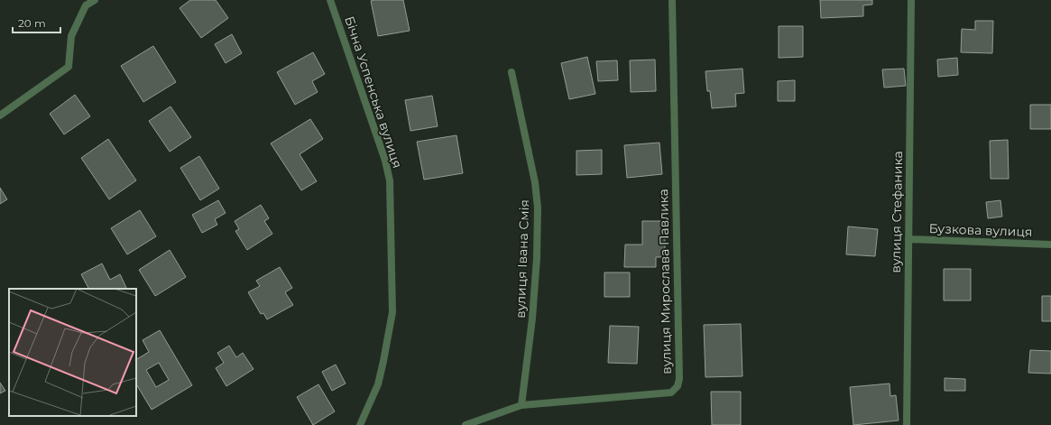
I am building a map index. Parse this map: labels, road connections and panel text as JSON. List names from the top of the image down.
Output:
{
  "streets": {
    "street": [
      "Бічна Успенська вулиця",
      "вулиця Стефаника",
      "Бузкова вулиця",
      "вулиця Івана Смія",
      "вулиця Мирослава Павлика"
    ]
  },
  "crossings": [
    ["вулиця Стефаника", "Бузкова вулиця"],
    ["вулиця Івана Смія", "вулиця Мирослава Павлика"]
  ],
  "scale_bar": "20 m"
}
